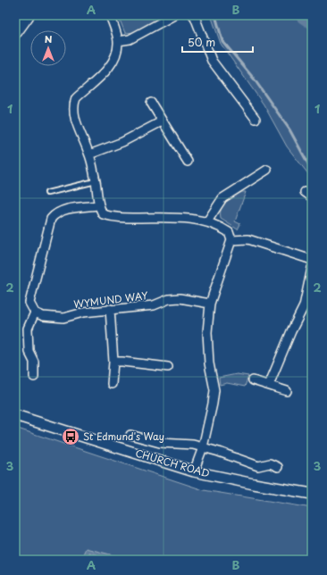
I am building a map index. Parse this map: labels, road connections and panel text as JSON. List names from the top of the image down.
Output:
{
  "streets": {
    "street": ["WYMUND WAY", "CHURCH ROAD"]
  },
  "places": {
    "bus stop": ["St Edmund's Way"]
  },
  "scale_bar": "50 m",
  "north": "top",
  "grid": {
    "columns": ["A", "B"],
    "rows": ["1", "2", "3"]
  }
}
